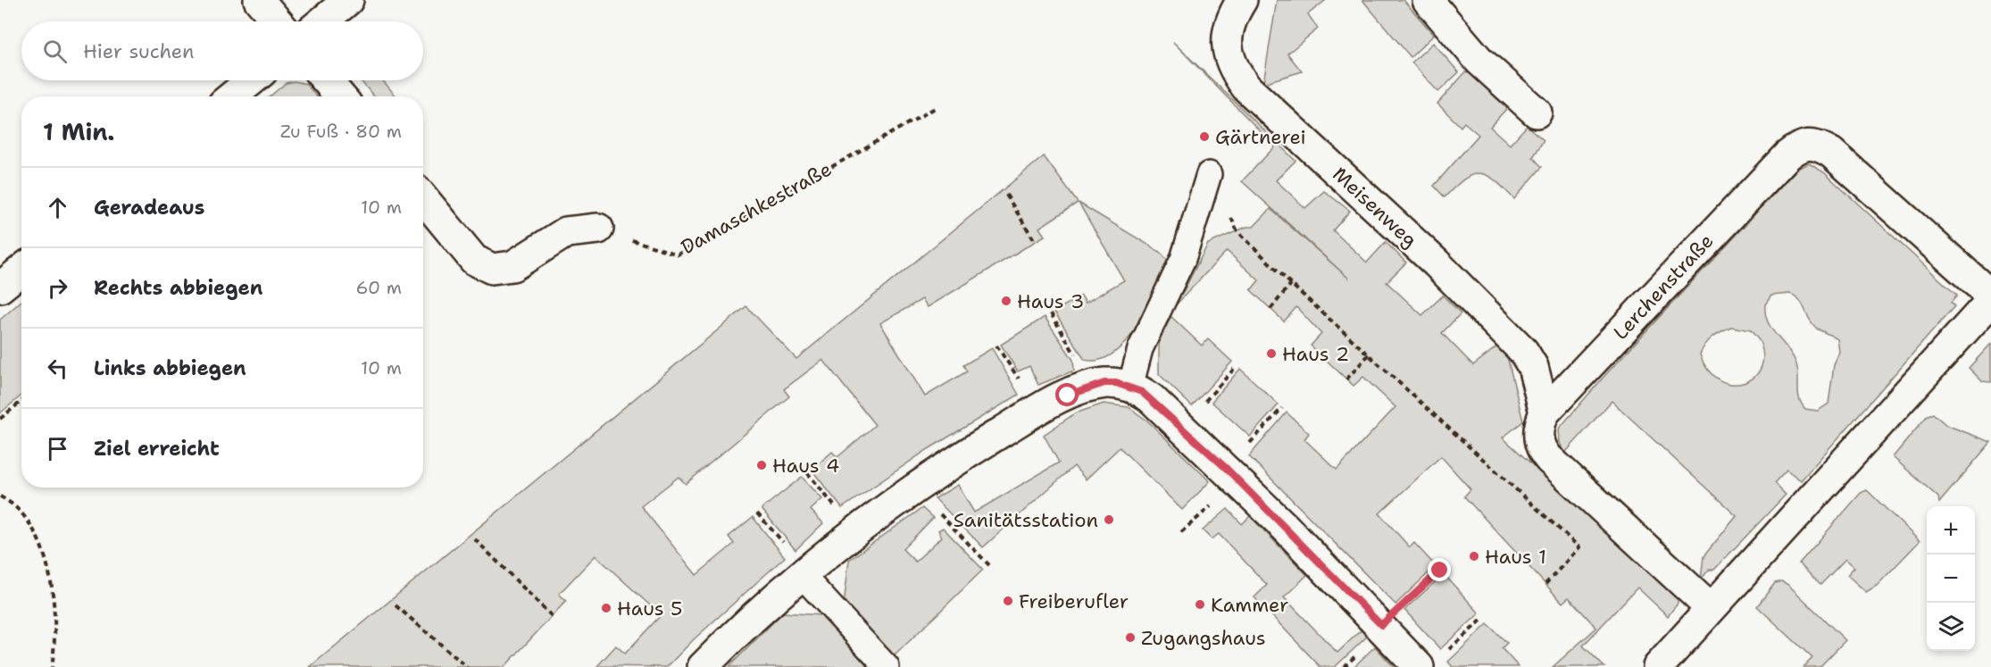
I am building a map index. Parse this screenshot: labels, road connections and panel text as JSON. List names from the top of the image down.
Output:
{
  "streets": {
    "street": ["Meisenweg", "Lerchenstraße"],
    "path": ["Damaschkestraße"]
  },
  "crossings": [
    ["Meisenweg", "Lerchenstraße"]
  ],
  "places": [
    "Gärtnerei",
    "Haus 3",
    "Haus 2",
    "Haus 4",
    "Sanitätsstation",
    "Haus 1",
    "Freiberufler",
    "Kammer",
    "Haus 5",
    "Zugangshaus"
  ],
  "page": {
    "search": "Hier suchen",
    "heading": ["1 Min.", "Zu Fuß · 80 m"],
    "list": [
      ["Geradeaus", "10 m"],
      ["Rechts abbiegen", "60 m"],
      ["Links abbiegen", "10 m"],
      "Ziel erreicht"
    ],
    "map_buttons": ["+", "−"]
  }
}
